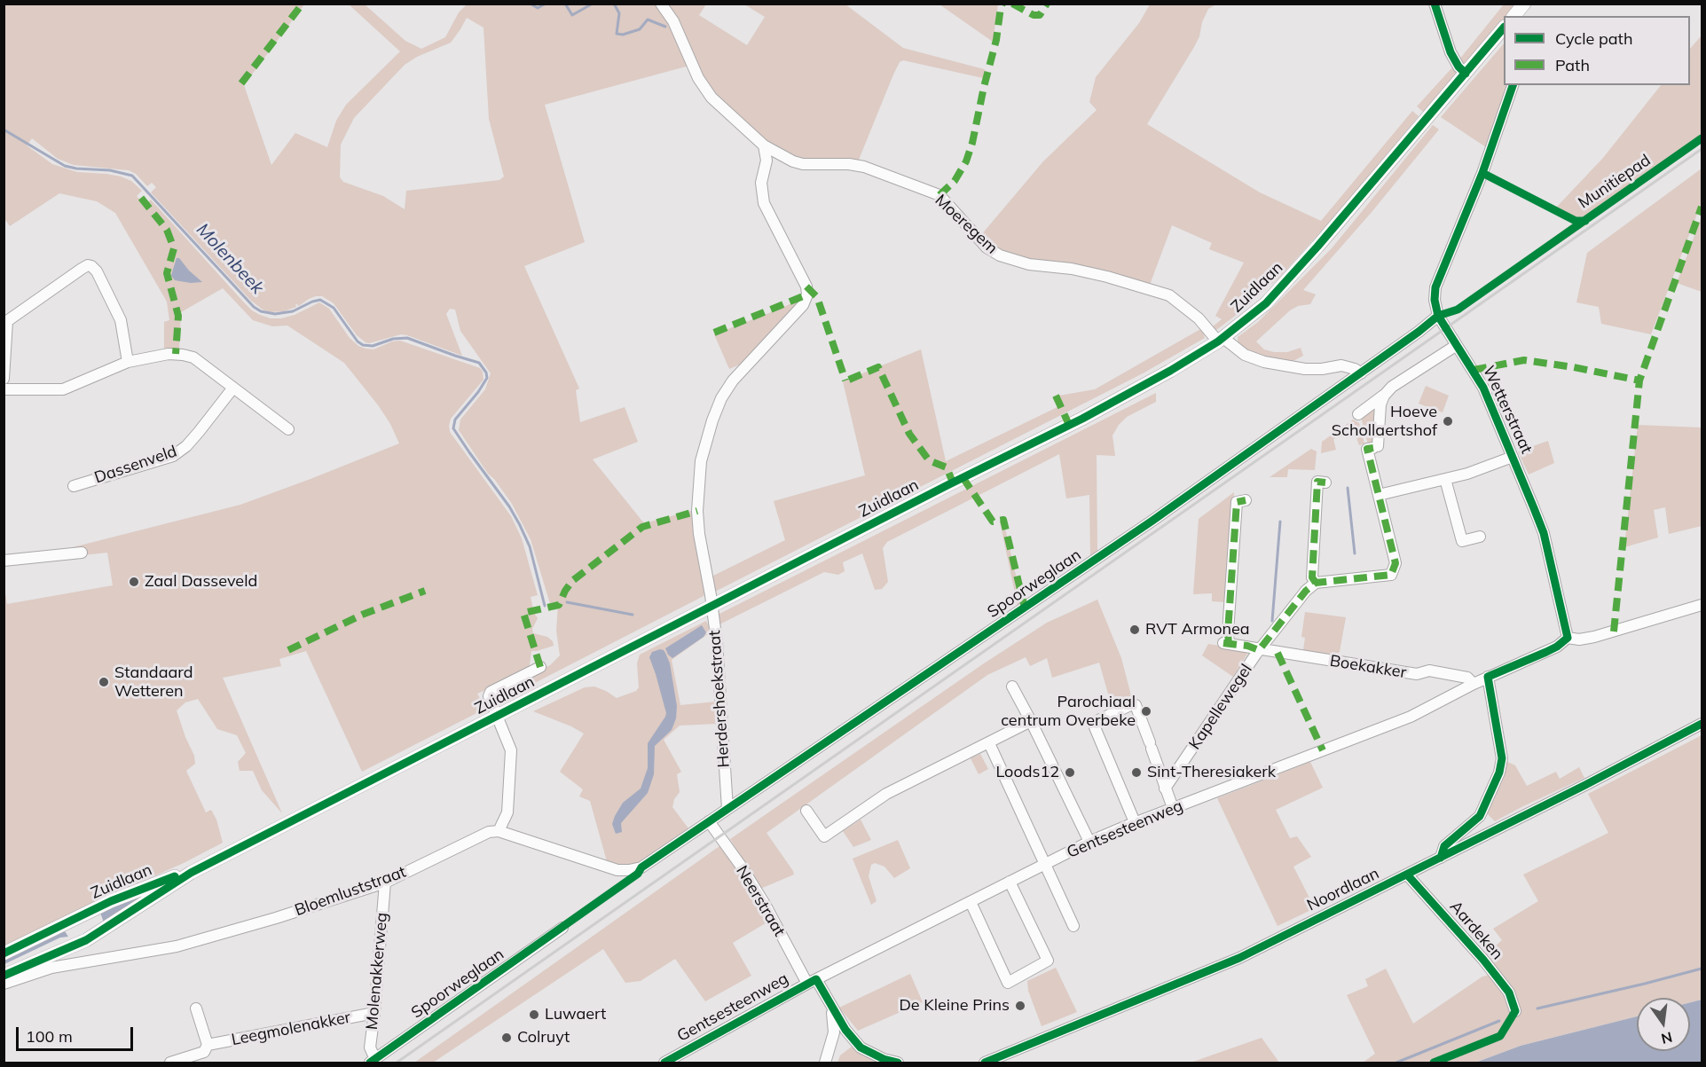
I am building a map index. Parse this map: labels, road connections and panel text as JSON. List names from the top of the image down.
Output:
{
  "streets": {
    "main road": ["Zuidlaan"],
    "street": [
      "Moeregem",
      "Wetterstraat",
      "Dassenveld",
      "Spoorweglaan",
      "Boekakker",
      "Herdershoekstraat",
      "Kapellewegel",
      "Gentsesteenweg",
      "Noordlaan",
      "Bloemluststraat",
      "Neerstraat",
      "Aardeken",
      "Molenakkerweg",
      "Leegmolenakker"
    ],
    "cycle path": ["Munitiepad"]
  },
  "crossings": [
    ["Moeregem", "Zuidlaan"],
    ["Moeregem", "Spoorweglaan"],
    ["Moeregem", "Herdershoekstraat"],
    ["Zuidlaan", "Herdershoekstraat"],
    ["Zuidlaan", "Bloemluststraat"],
    ["Wetterstraat", "Spoorweglaan"],
    ["Wetterstraat", "Gentsesteenweg"],
    ["Spoorweglaan", "Herdershoekstraat"],
    ["Spoorweglaan", "Bloemluststraat"],
    ["Spoorweglaan", "Neerstraat"],
    ["Spoorweglaan", "Molenakkerweg"],
    ["Boekakker", "Kapellewegel"],
    ["Boekakker", "Gentsesteenweg"],
    ["Gentsesteenweg", "Neerstraat"],
    ["Noordlaan", "Aardeken"],
    ["Bloemluststraat", "Molenakkerweg"],
    ["Molenakkerweg", "Leegmolenakker"]
  ],
  "water": ["Molenbeek"],
  "places": [
    "Hoeve Schollaertshof",
    "Zaal Dasseveld",
    "RVT Armonea",
    "Standaard Wetteren",
    "Parochiaal centrum Overbeke",
    "Loods12",
    "Sint-Theresiakerk",
    "De Kleine Prins",
    "Luwaert",
    "Colruyt"
  ],
  "legend": ["Cycle path", "Path"],
  "scale_bar": "100 m",
  "north": "bottom"
}
